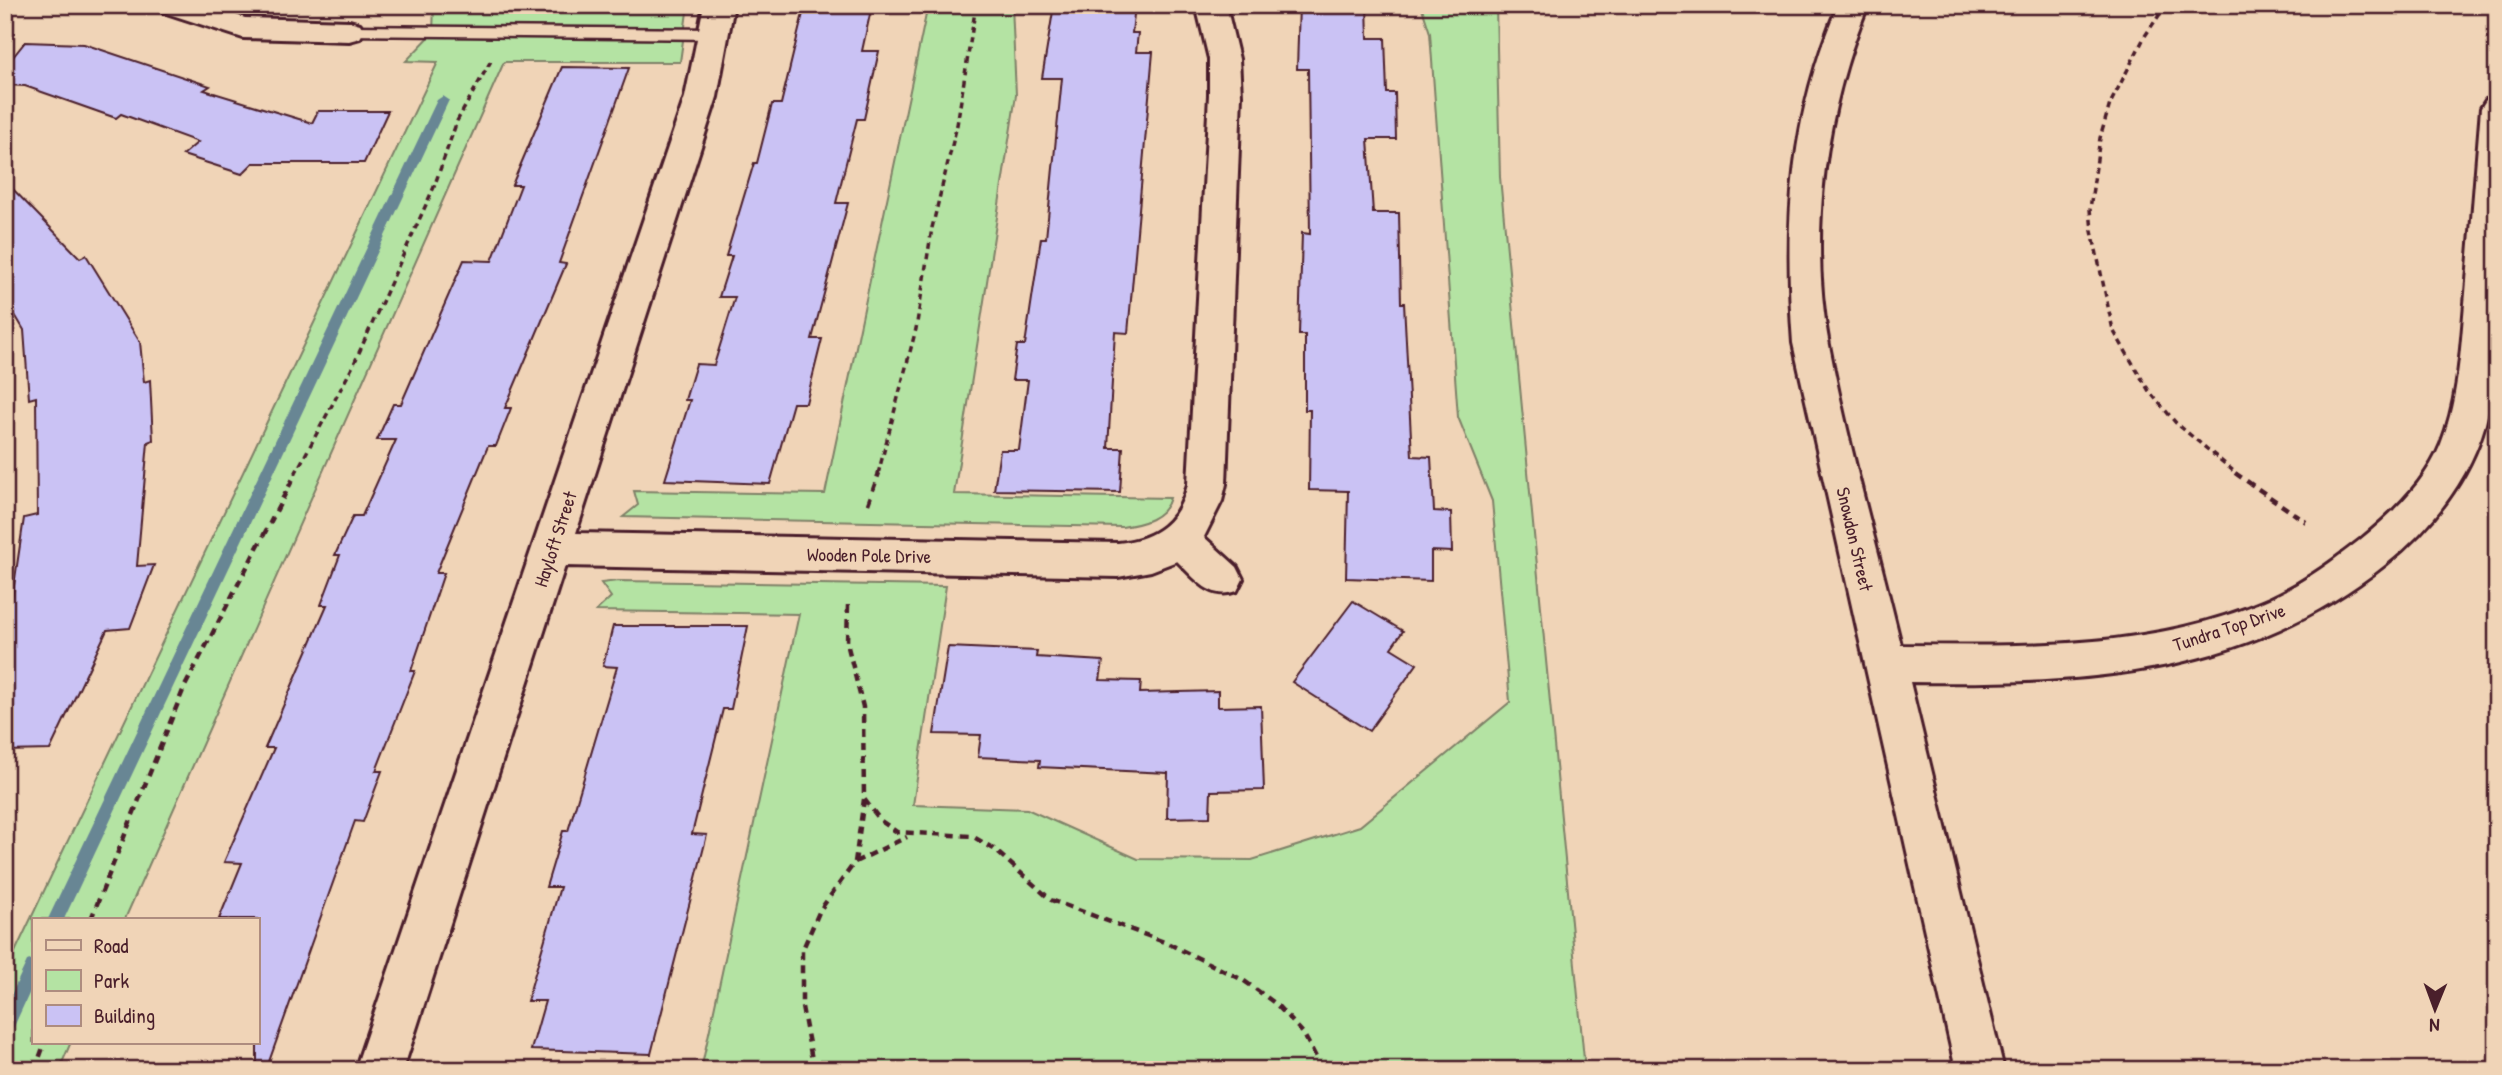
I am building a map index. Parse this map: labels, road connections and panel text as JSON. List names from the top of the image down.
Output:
{
  "streets": {
    "street": [
      "Hayloft Street",
      "Snowdon Street",
      "Wooden Pole Drive",
      "Tundra Top Drive"
    ]
  },
  "crossings": [
    ["Hayloft Street", "Wooden Pole Drive"],
    ["Snowdon Street", "Tundra Top Drive"]
  ],
  "legend": ["Road", "Park", "Building"],
  "north": "bottom"
}
